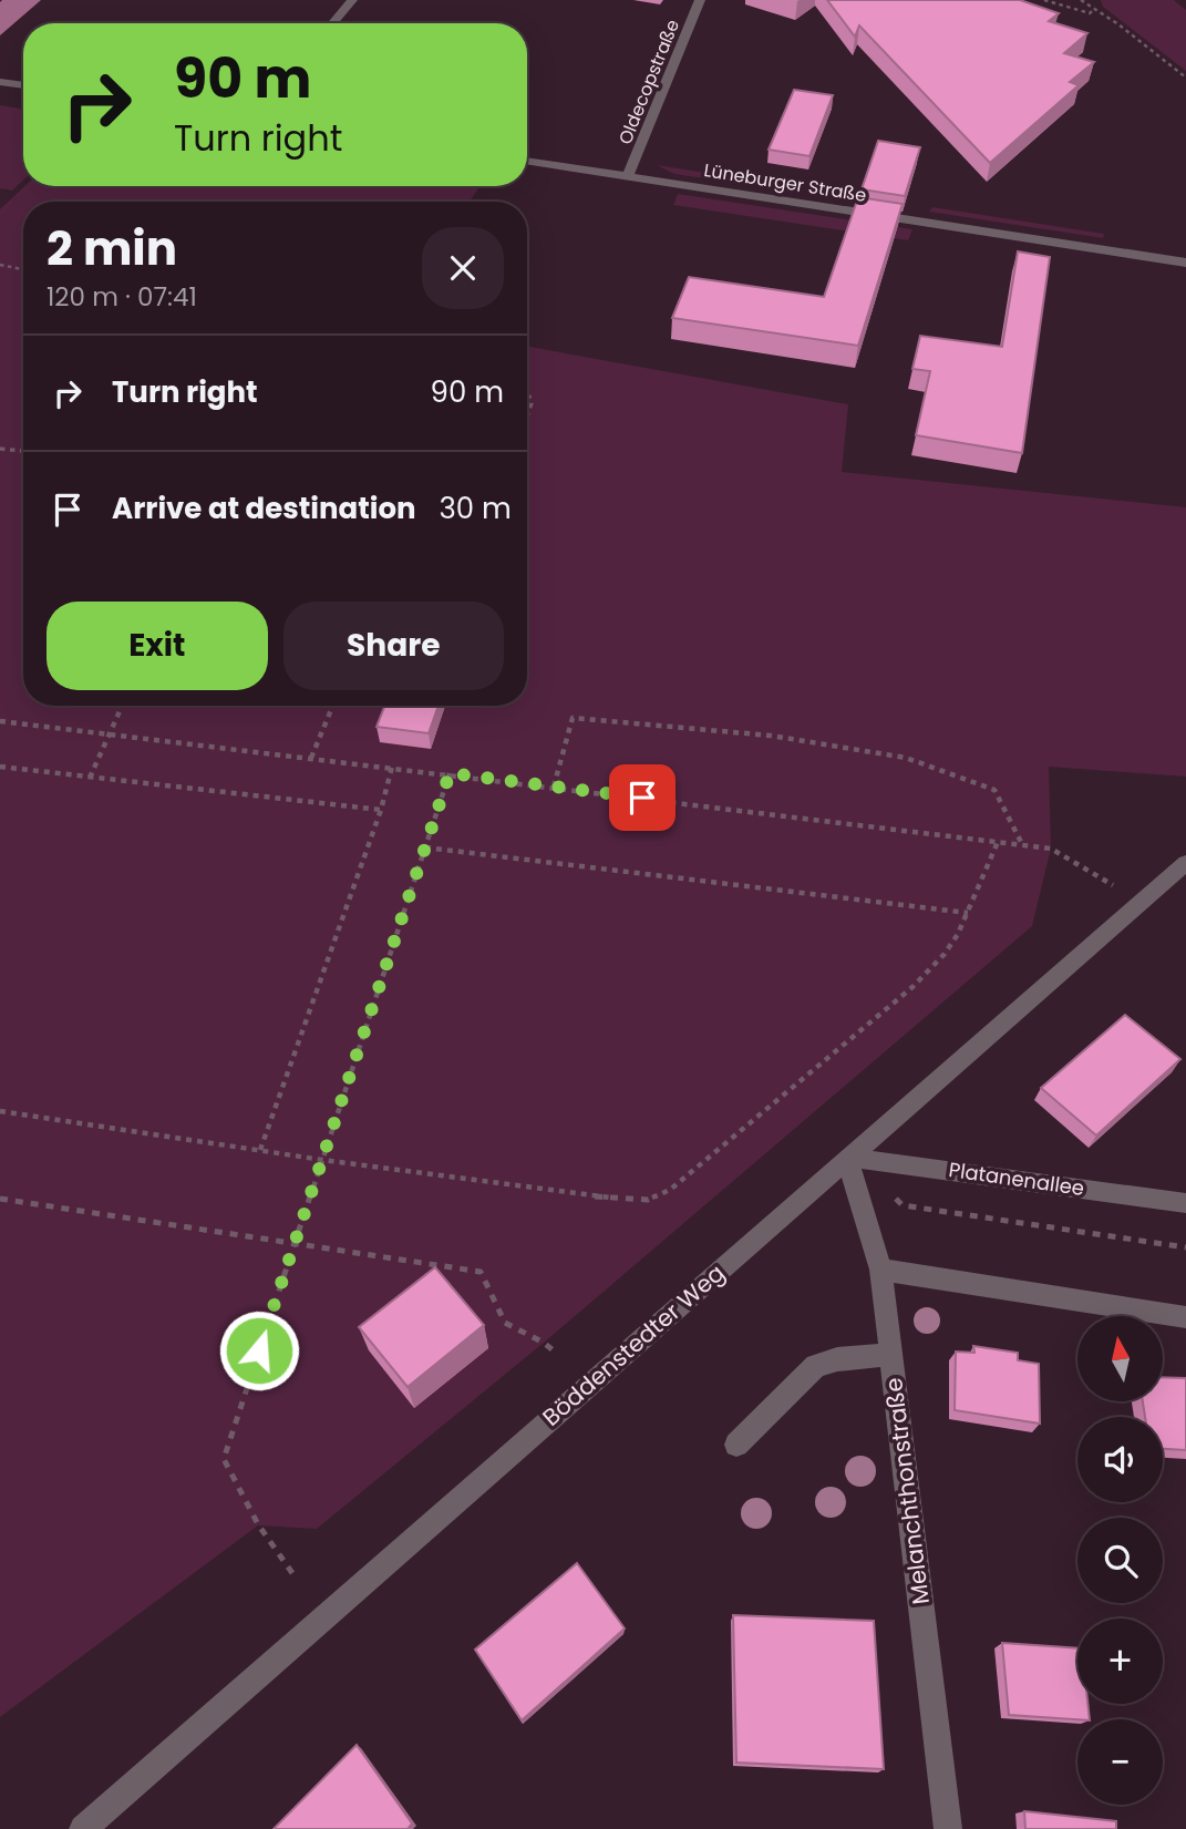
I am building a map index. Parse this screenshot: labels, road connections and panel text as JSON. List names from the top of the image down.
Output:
{
  "streets": {
    "street": [
      "Oldecopstraße",
      "Lüneburger Straße",
      "Platanenallee",
      "Böddenstedter Weg",
      "Melanchthonstraße"
    ]
  },
  "crossings": [
    ["Oldecopstraße", "Lüneburger Straße"],
    ["Platanenallee", "Böddenstedter Weg"],
    ["Platanenallee", "Melanchthonstraße"],
    ["Böddenstedter Weg", "Melanchthonstraße"]
  ],
  "north": "top",
  "page": {
    "turn": ["90 m", "Turn right"],
    "heading": ["2 min", "120 m · 07:41"],
    "list": [
      {
        "name": "Turn right",
        "value": "90 m"
      },
      {
        "name": "Arrive at destination",
        "value": "30 m"
      }
    ],
    "buttons": ["Exit", "Share"],
    "map_buttons": ["+", "−"]
  }
}
